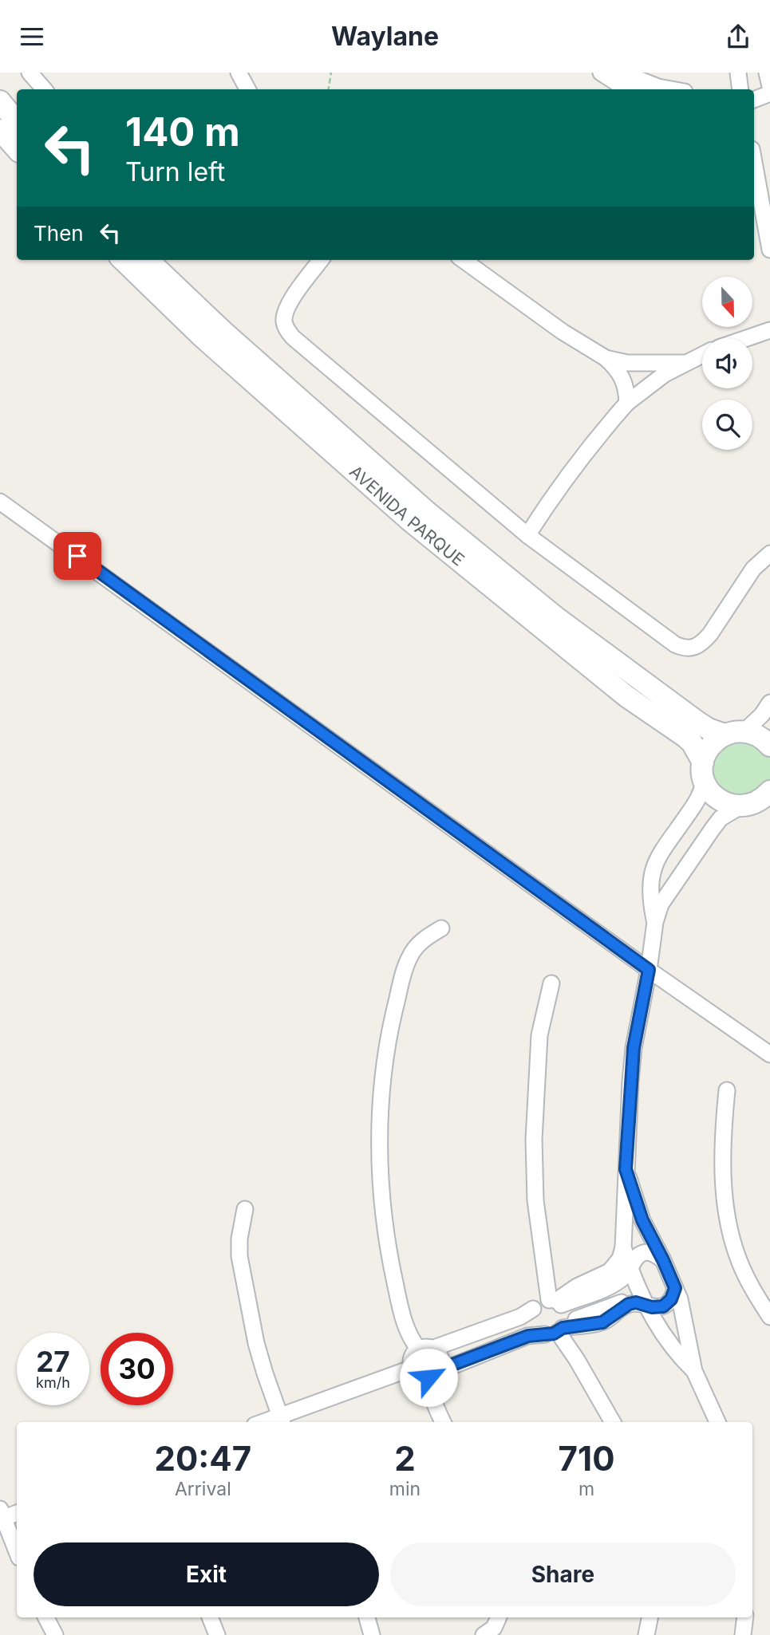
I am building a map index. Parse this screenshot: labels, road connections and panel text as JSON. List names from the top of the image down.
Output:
{
  "streets": {
    "street": ["AVENIDA PARQUE"]
  },
  "north": "bottom",
  "page": {
    "header": "Waylane",
    "turn": ["140 m", "Turn left"],
    "then": "Then",
    "speed": "27 km/h",
    "limit": "30",
    "eta": [
      "20:47",
      "Arrival",
      "2",
      "min",
      "710",
      "m"
    ],
    "buttons": ["Exit", "Share"]
  }
}
